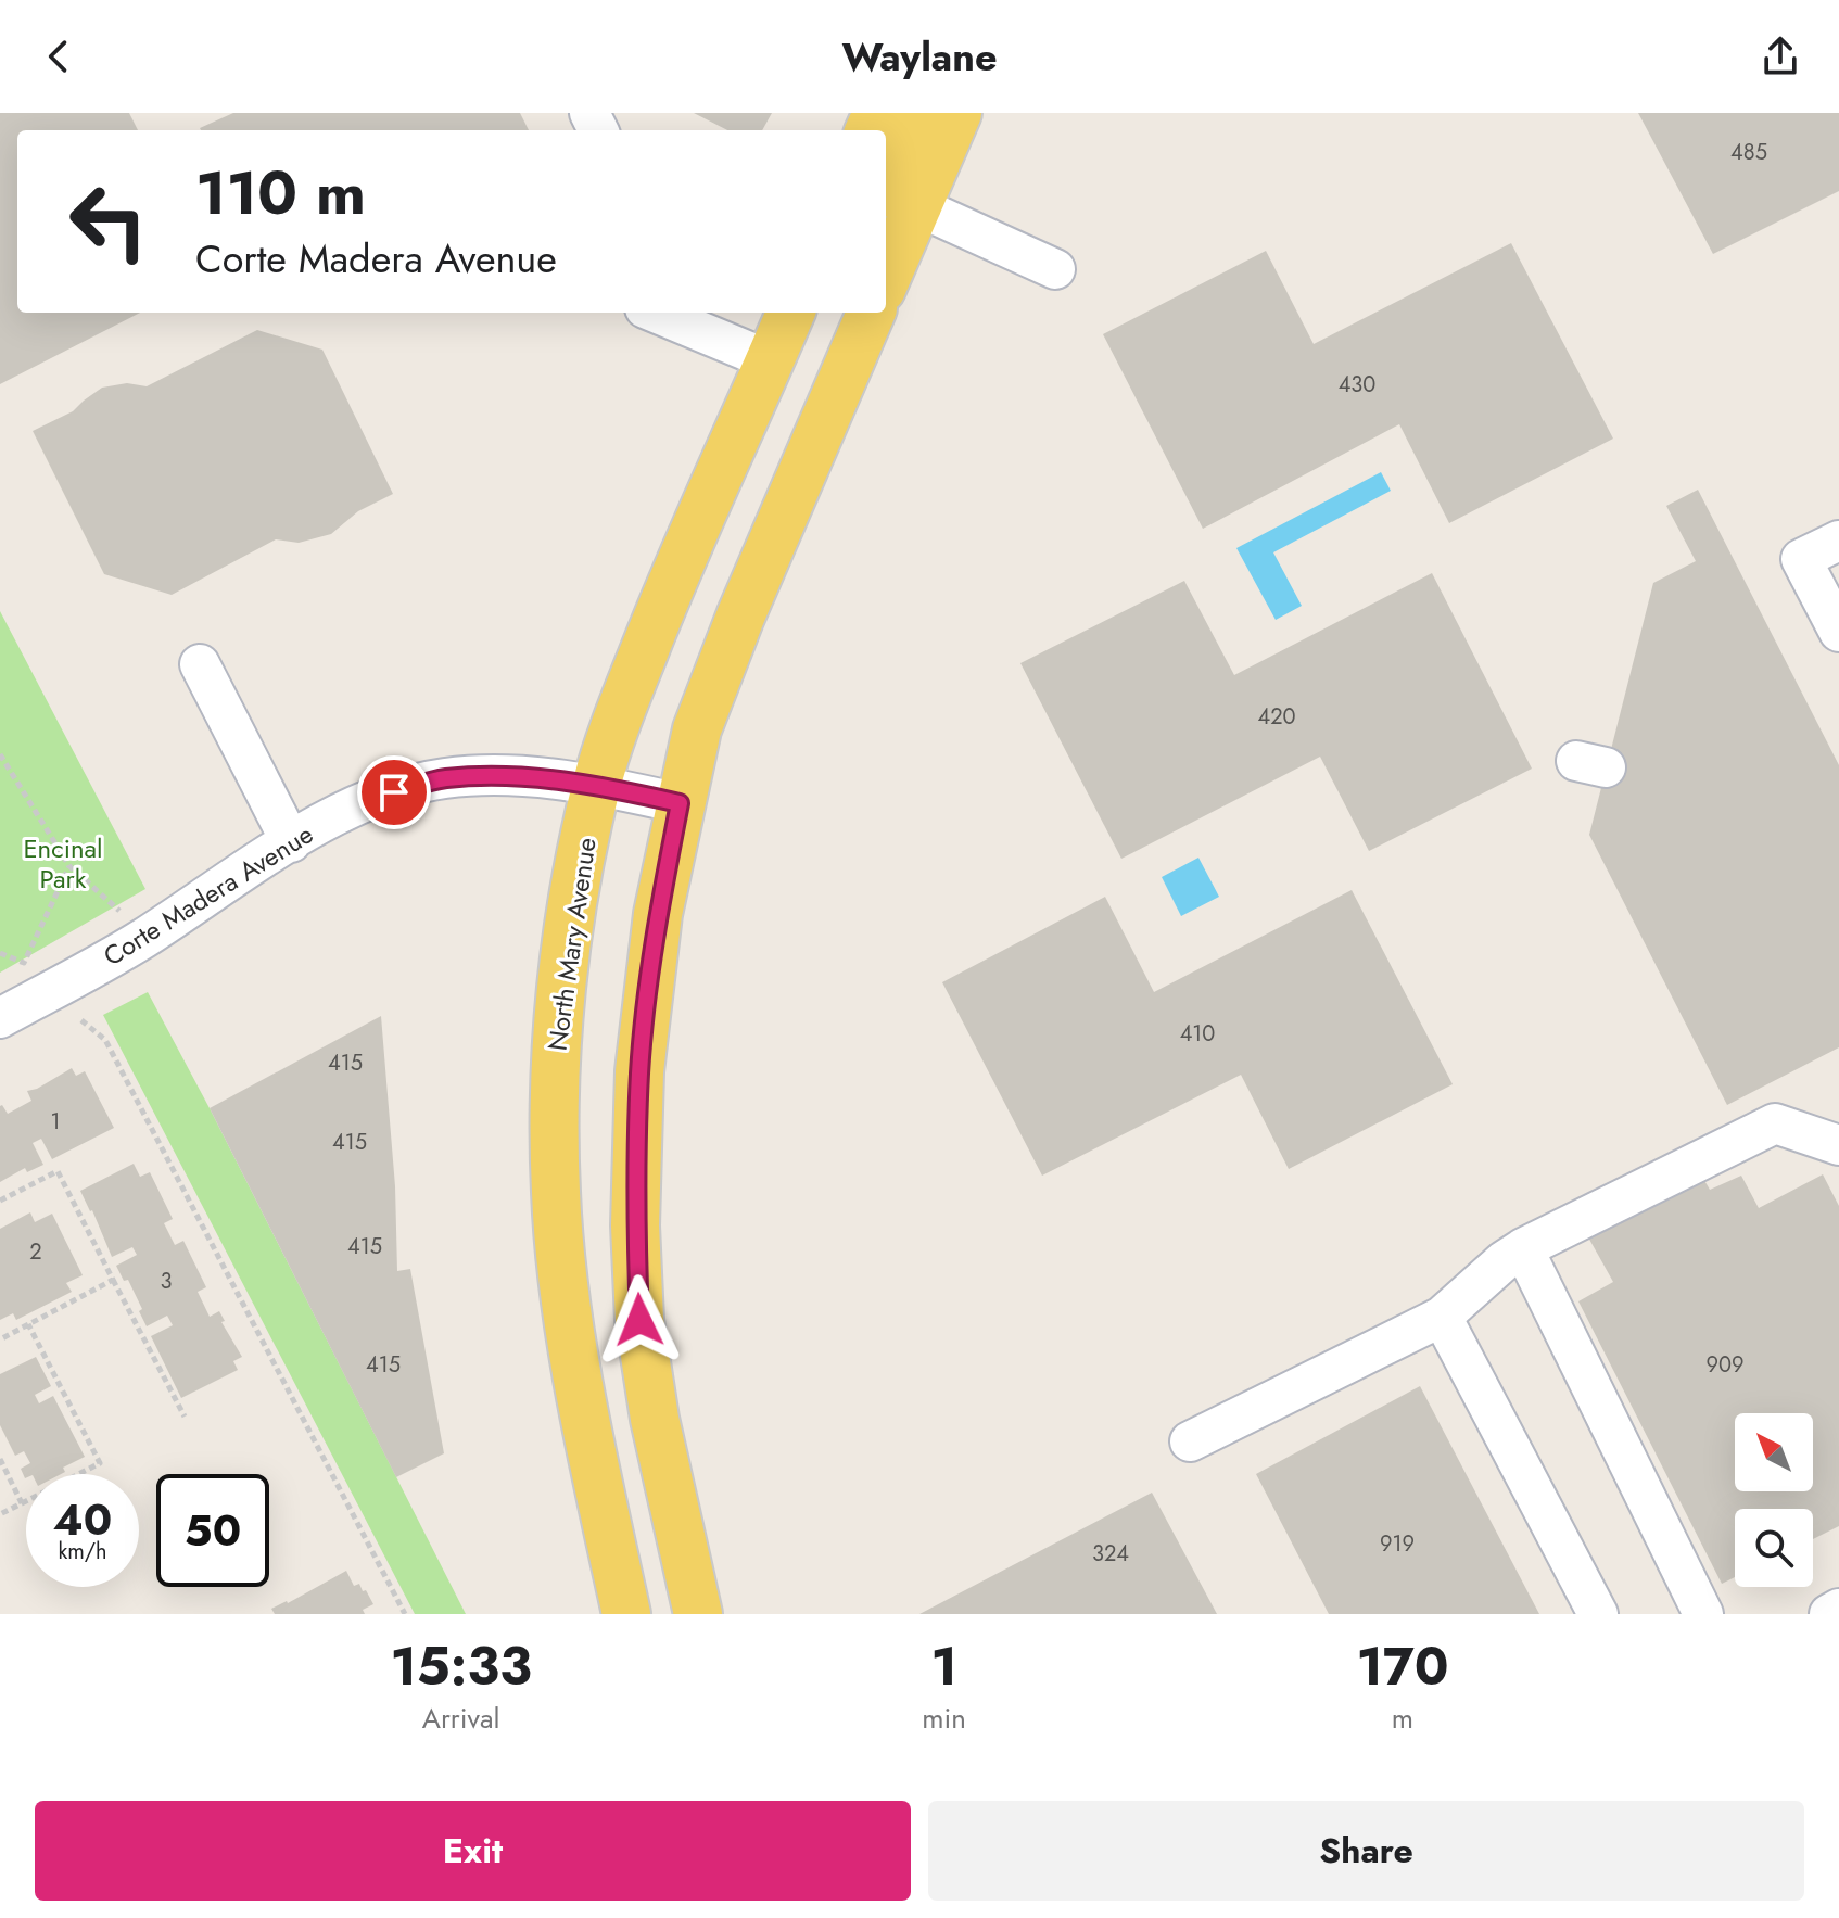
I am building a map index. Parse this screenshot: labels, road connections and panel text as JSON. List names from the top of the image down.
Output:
{
  "streets": {
    "main road": ["North Mary Avenue"],
    "street": ["Corte Madera Avenue"]
  },
  "crossings": [
    ["Corte Madera Avenue", "North Mary Avenue"]
  ],
  "parks": ["Encinal Park"],
  "house_numbers": [
    "485",
    "430",
    "420",
    "410",
    "415",
    "1",
    "415",
    "415",
    "2",
    "3",
    "415",
    "909",
    "919",
    "324"
  ],
  "north": "top left",
  "page": {
    "header": "Waylane",
    "turn": ["110 m", "Corte Madera Avenue"],
    "speed": "40 km/h",
    "limit": "50",
    "eta": [
      "15:33",
      "Arrival",
      "1",
      "min",
      "170",
      "m"
    ],
    "buttons": ["Exit", "Share"]
  }
}
